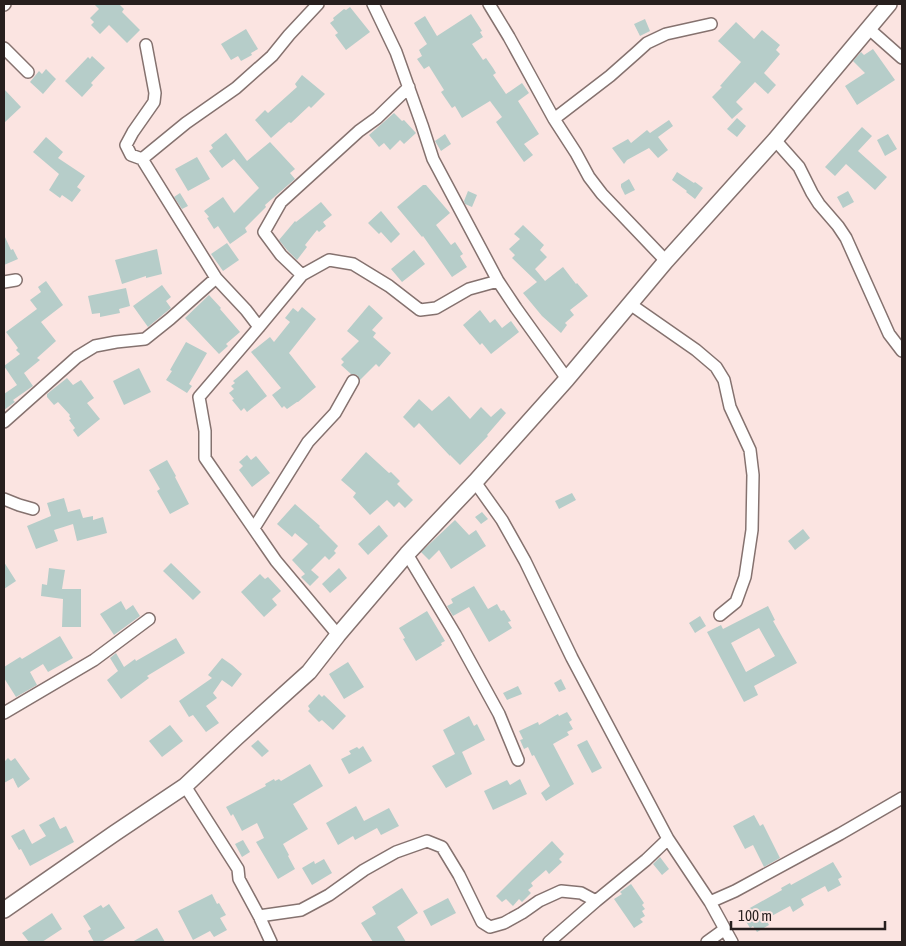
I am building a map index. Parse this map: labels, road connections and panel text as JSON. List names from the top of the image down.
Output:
{
  "scale_bar": "100 m"
}
